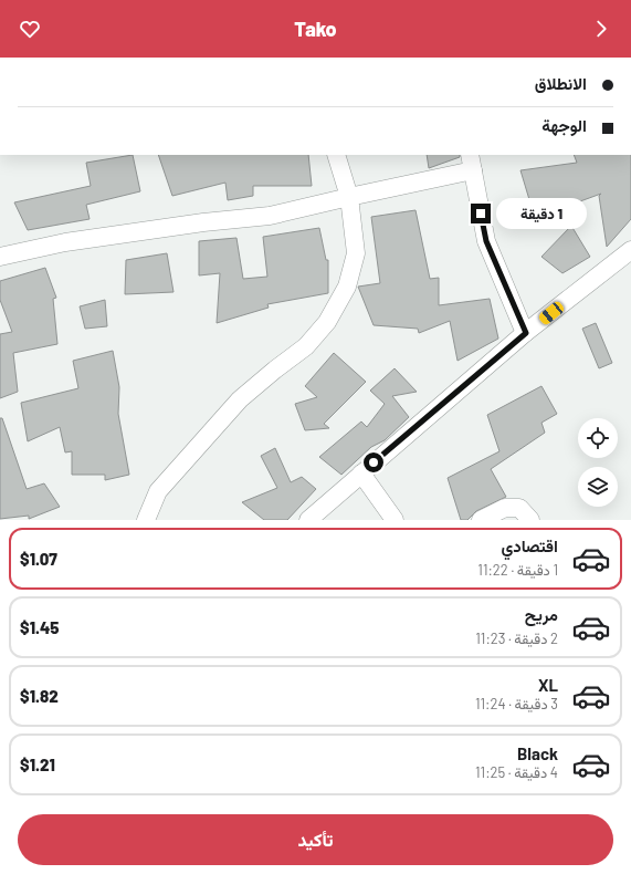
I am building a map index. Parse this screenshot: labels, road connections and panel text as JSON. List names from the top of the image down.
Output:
{
  "page": {
    "header": "Tako",
    "banner": ["الانطلاق", "الوجهة"],
    "bubble": "1 دقيقة",
    "list": [
      {
        "name": "اقتصادي",
        "note": "1 دقيقة · 11:22",
        "value": "$1.07"
      },
      {
        "name": "مريح",
        "note": "2 دقيقة · 11:23",
        "value": "$1.45"
      },
      {
        "name": "XL",
        "note": "3 دقيقة · 11:24",
        "value": "$1.82"
      },
      {
        "name": "Black",
        "note": "4 دقيقة · 11:25",
        "value": "$1.21"
      }
    ],
    "buttons": "تأكيد"
  }
}
